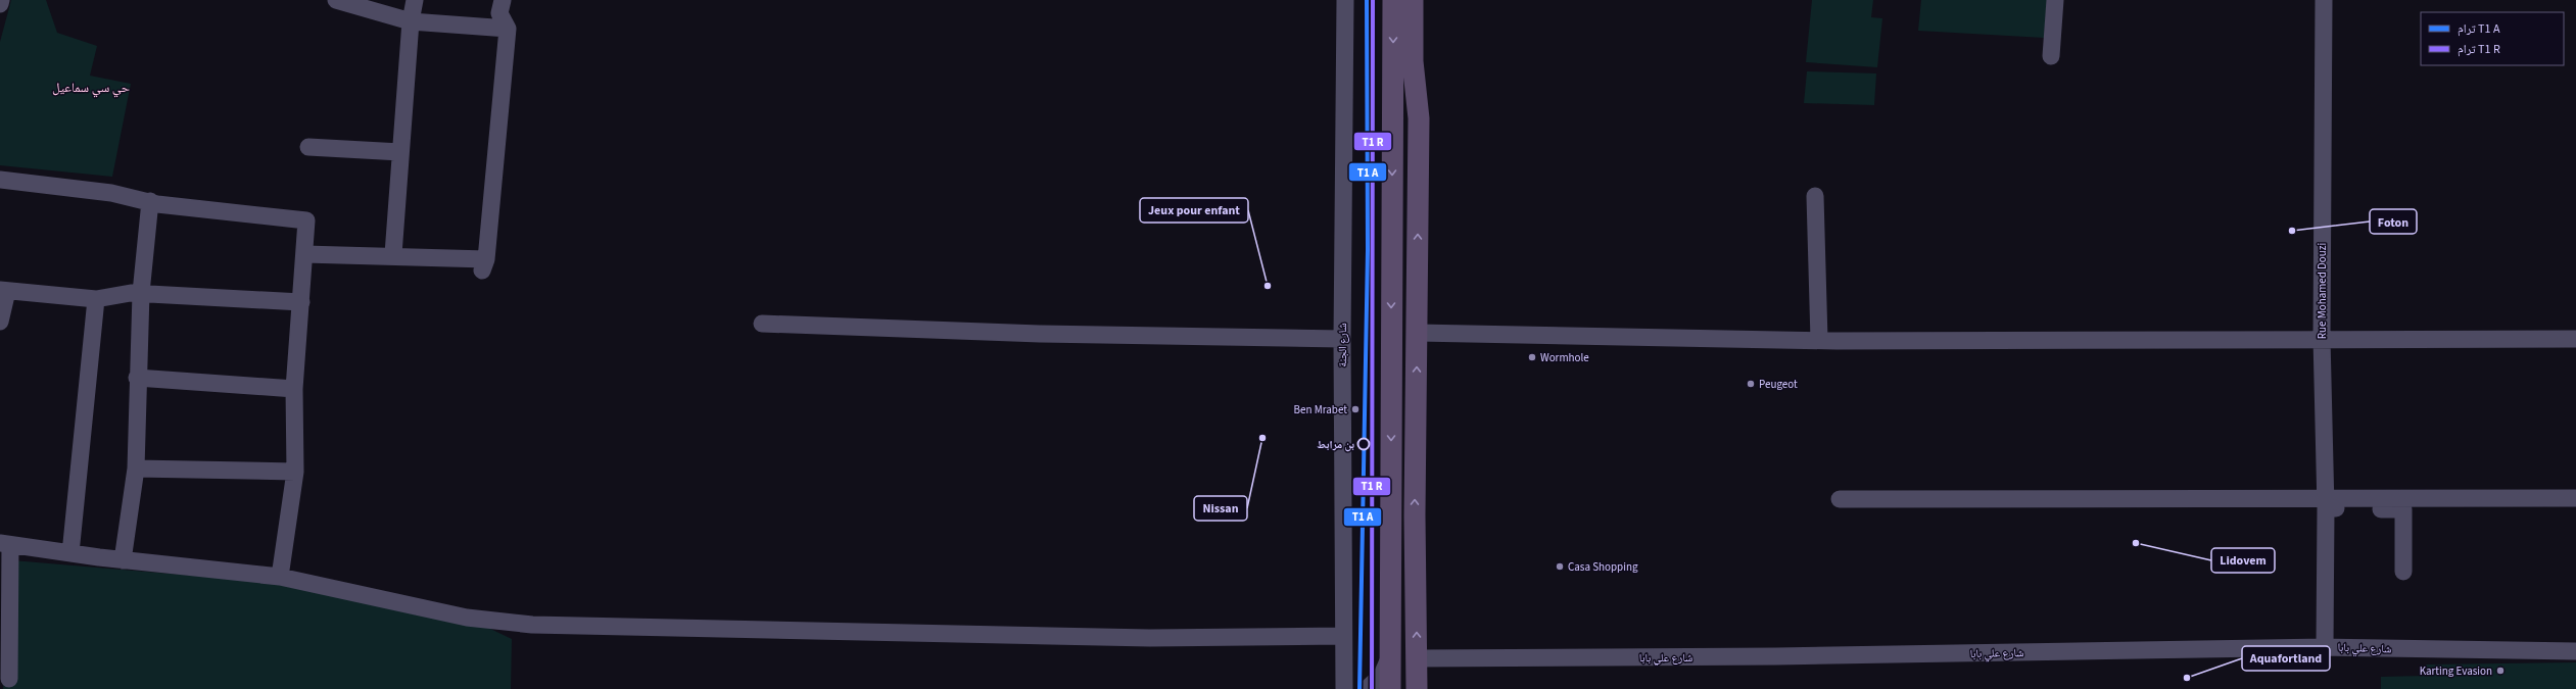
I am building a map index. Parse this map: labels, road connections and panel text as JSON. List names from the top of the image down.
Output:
{
  "streets": {
    "street": ["Rue Mohamed Douzi", "شارع الجنة", "شارع علي بابا"]
  },
  "crossings": [
    ["Rue Mohamed Douzi", "شارع علي بابا"]
  ],
  "districts": ["حي سي سماعيل"],
  "places": [
    "Foton",
    "Jeux pour enfant",
    "Wormhole",
    "Peugeot",
    "Ben Mrabet",
    "Nissan",
    "بن مرابط",
    "Lidovem",
    "Casa Shopping",
    "Karting Evasion",
    "Aquafortland"
  ],
  "legend": ["ترام T1 A", "ترام T1 R"]
}
